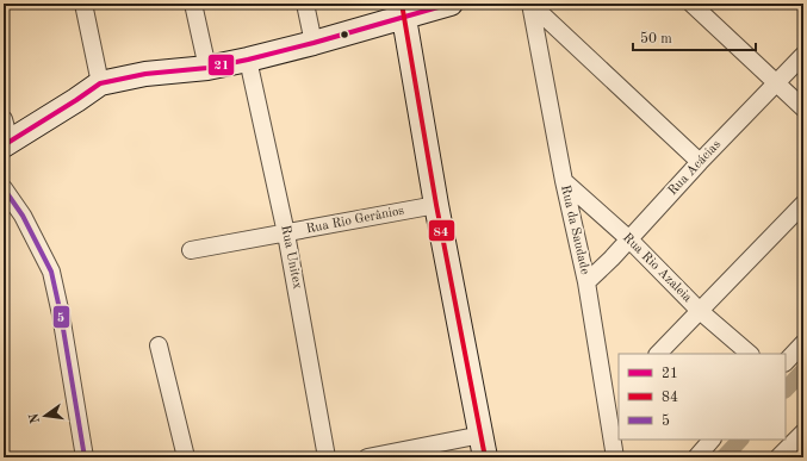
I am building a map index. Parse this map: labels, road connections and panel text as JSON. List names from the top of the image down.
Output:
{
  "streets": {
    "street": [
      "Rua Acácias",
      "Rua Rio Gerânios",
      "Rua da Saudade",
      "Rua Unitex",
      "Rua Rio Azaleia"
    ]
  },
  "crossings": [
    ["Rua Acácias", "Rua da Saudade"],
    ["Rua Acácias", "Rua Rio Azaleia"],
    ["Rua Rio Gerânios", "Rua Unitex"],
    ["Rua da Saudade", "Rua Rio Azaleia"]
  ],
  "lines": ["transit line 21", "transit line 84", "transit line 5"],
  "legend": ["21", "84", "5"],
  "scale_bar": "50 m",
  "north": "left"
}
